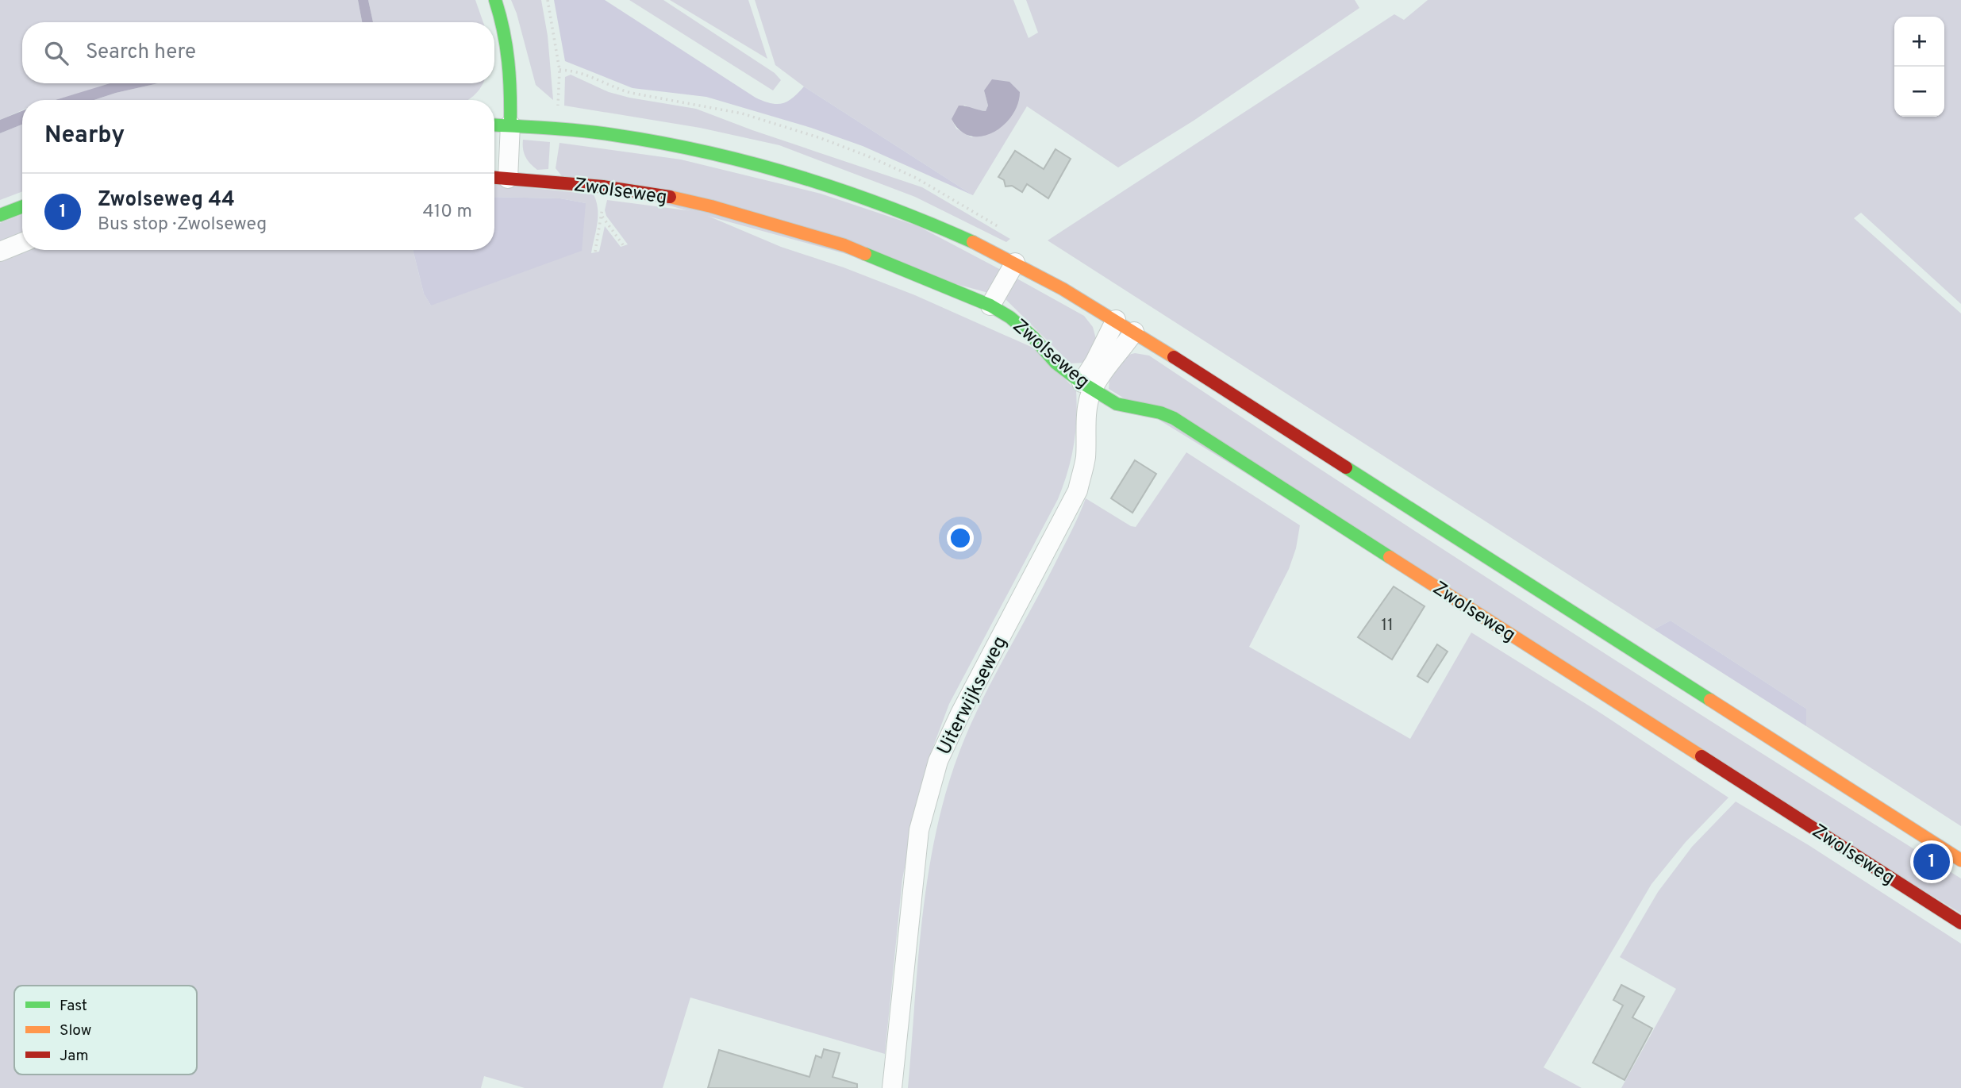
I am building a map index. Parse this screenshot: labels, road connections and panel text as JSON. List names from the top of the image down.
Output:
{
  "streets": {
    "main road": ["Zwolseweg"],
    "street": ["Uiterwijkseweg"]
  },
  "crossings": [
    ["Zwolseweg", "Uiterwijkseweg"]
  ],
  "house_numbers": ["11"],
  "legend": ["Fast", "Slow", "Jam"],
  "page": {
    "map_buttons": ["+", "−"],
    "search": "Search here",
    "heading": "Nearby",
    "list": [
      {
        "mark": "1",
        "name": "Zwolseweg 44",
        "note": "Bus stop · Zwolseweg",
        "value": "410 m"
      }
    ],
    "pins": "1"
  }
}
